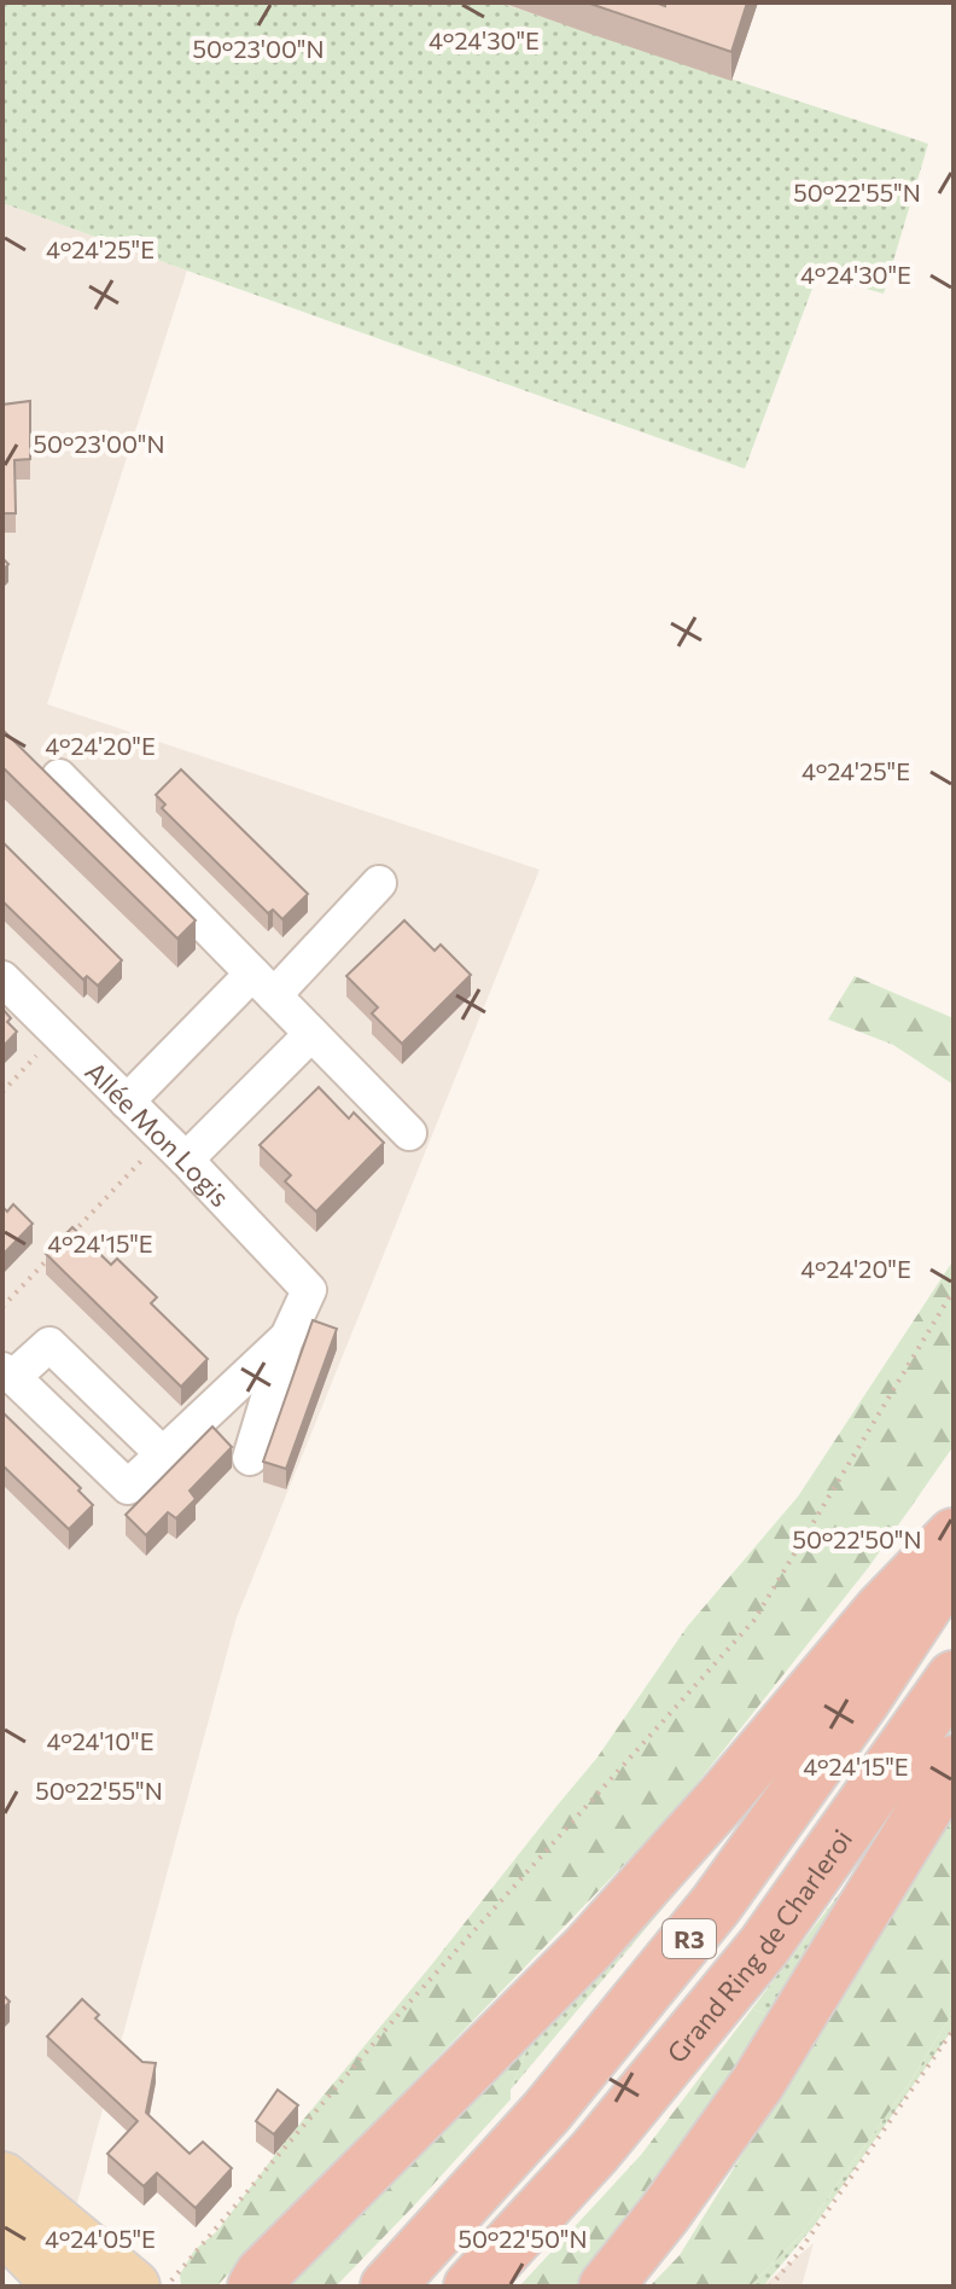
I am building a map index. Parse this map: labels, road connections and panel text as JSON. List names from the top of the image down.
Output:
{
  "streets": {
    "highway": ["R3", "Grand Ring de Charleroi"],
    "street": ["Allée Mon Logis"]
  },
  "coordinates": [
    "4°24'30\"E",
    "50°23'00\"N",
    "50°22'55\"N",
    "4°24'25\"E",
    "4°24'20\"E",
    "4°24'15\"E",
    "50°22'50\"N",
    "4°24'10\"E",
    "4°24'05\"E"
  ]
}
